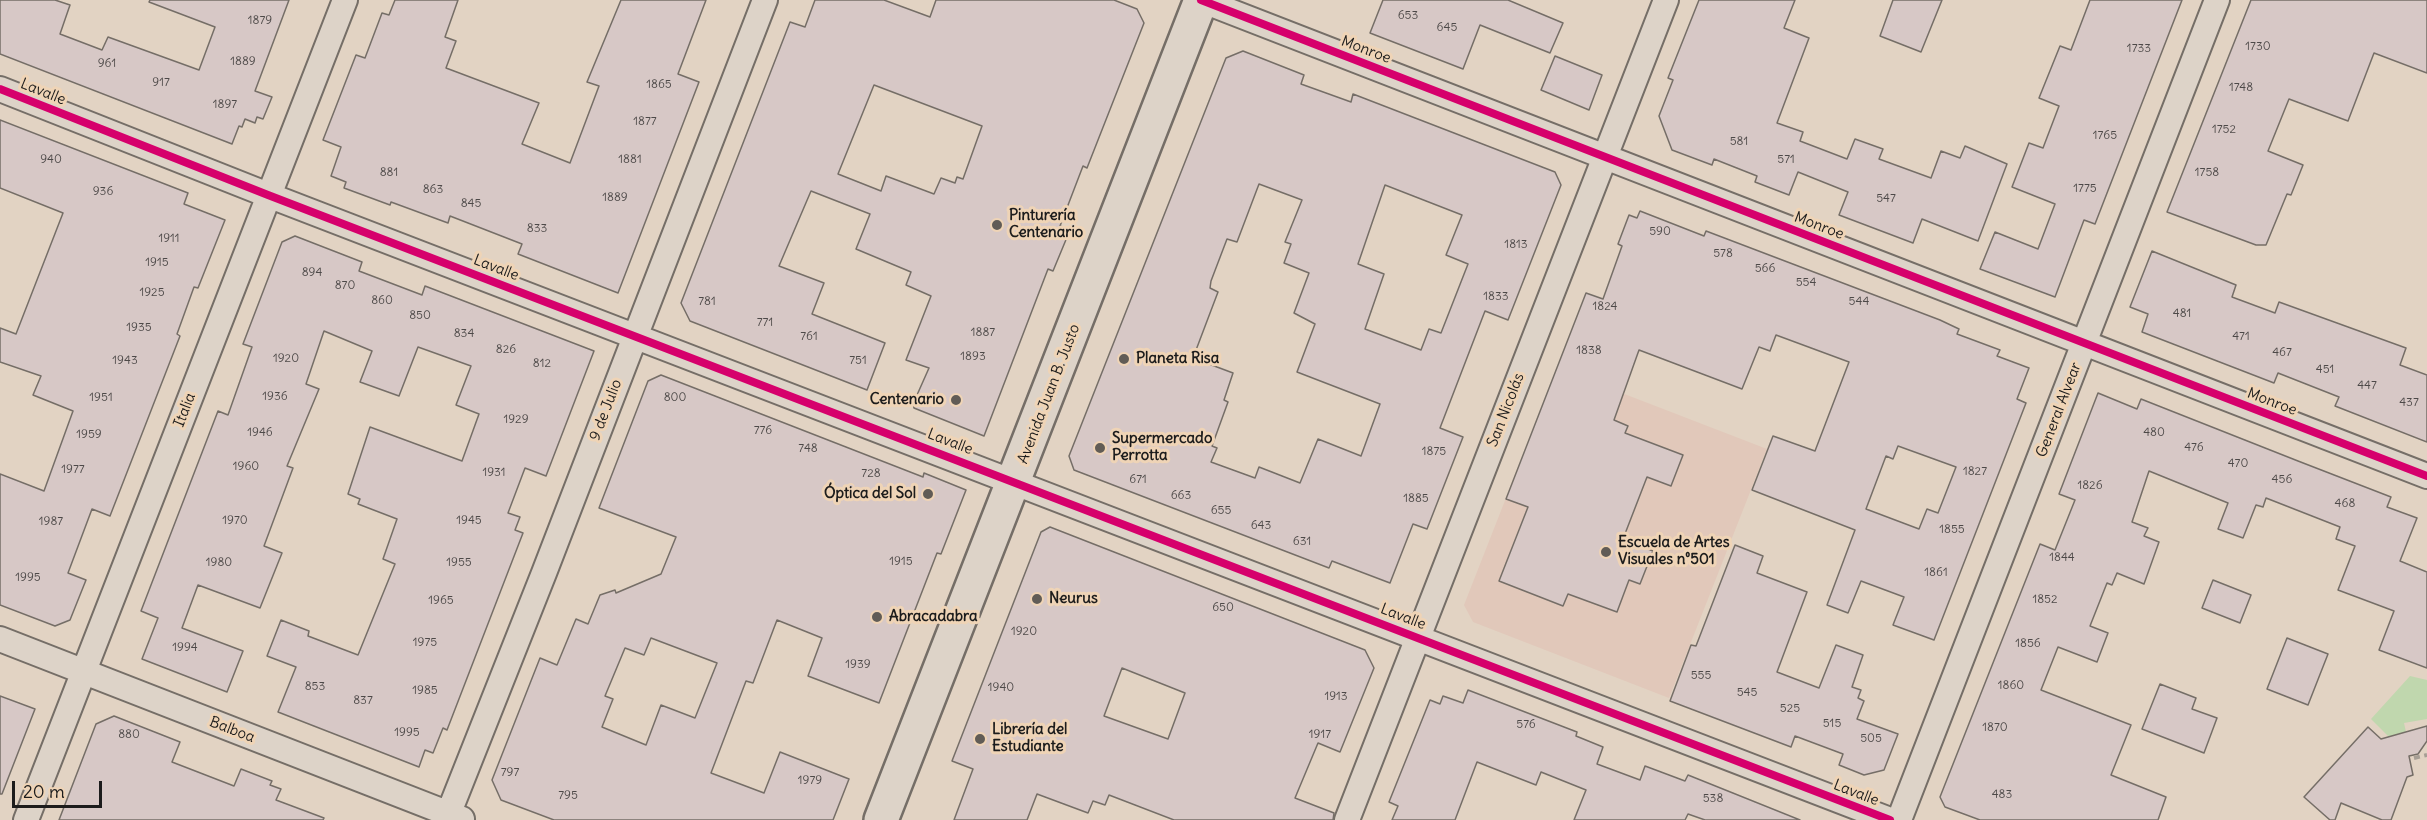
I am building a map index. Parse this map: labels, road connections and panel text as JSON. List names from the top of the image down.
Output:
{
  "streets": {
    "main road": ["Avenida Juan B. Justo"],
    "street": [
      "Monroe",
      "Lavalle",
      "Italia",
      "9 de Julio",
      "San Nicolás",
      "General Alvear",
      "Balboa"
    ]
  },
  "crossings": [
    ["Monroe", "Avenida Juan B. Justo"],
    ["Monroe", "San Nicolás"],
    ["Monroe", "General Alvear"],
    ["Lavalle", "Avenida Juan B. Justo"],
    ["Lavalle", "Italia"],
    ["Lavalle", "9 de Julio"],
    ["Lavalle", "San Nicolás"],
    ["Italia", "Balboa"],
    ["9 de Julio", "Balboa"]
  ],
  "places": [
    "Pinturería Centenario",
    "Planeta Risa",
    "Centenario",
    "Supermercado Perrotta",
    "Óptica del Sol",
    "Escuela de Artes Visuales n°501",
    "Neurus",
    "Abracadabra",
    "Librería del Estudiante"
  ],
  "house_numbers": [
    "653",
    "1879",
    "645",
    "1730",
    "1733",
    "1889",
    "961",
    "917",
    "1865",
    "1748",
    "1897",
    "1877",
    "1752",
    "1765",
    "581",
    "940",
    "1881",
    "571",
    "881",
    "1758",
    "1775",
    "863",
    "936",
    "1889",
    "547",
    "845",
    "833",
    "590",
    "1911",
    "1813",
    "578",
    "1915",
    "566",
    "894",
    "554",
    "870",
    "1925",
    "1833",
    "860",
    "781",
    "544",
    "1824",
    "481",
    "850",
    "771",
    "1935",
    "1887",
    "834",
    "761",
    "471",
    "826",
    "1838",
    "467",
    "1893",
    "1920",
    "1943",
    "751",
    "812",
    "451",
    "447",
    "1936",
    "1951",
    "800",
    "437",
    "1929",
    "776",
    "1946",
    "480",
    "1959",
    "476",
    "748",
    "1875",
    "470",
    "1960",
    "1977",
    "1827",
    "1931",
    "728",
    "671",
    "456",
    "1826",
    "663",
    "1885",
    "468",
    "655",
    "1970",
    "1945",
    "1987",
    "643",
    "1855",
    "631",
    "1844",
    "1915",
    "1980",
    "1955",
    "1861",
    "1995",
    "1852",
    "1965",
    "650",
    "1920",
    "1975",
    "1856",
    "1994",
    "1939",
    "555",
    "1860",
    "853",
    "1940",
    "1985",
    "545",
    "1913",
    "837",
    "525",
    "515",
    "576",
    "1870",
    "1995",
    "880",
    "1917",
    "505",
    "797",
    "1979",
    "483",
    "795",
    "538"
  ],
  "scale_bar": "20 m"
}
